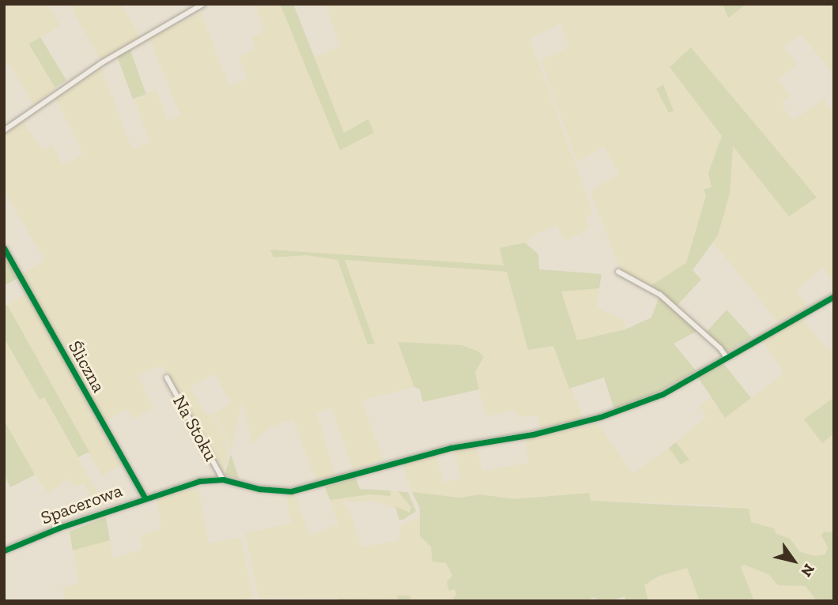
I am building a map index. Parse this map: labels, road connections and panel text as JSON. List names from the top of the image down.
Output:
{
  "streets": {
    "street": ["Śliczna", "Na Stoku", "Spacerowa"]
  },
  "crossings": [
    ["Śliczna", "Spacerowa"],
    ["Na Stoku", "Spacerowa"]
  ],
  "north": "bottom right"
}
